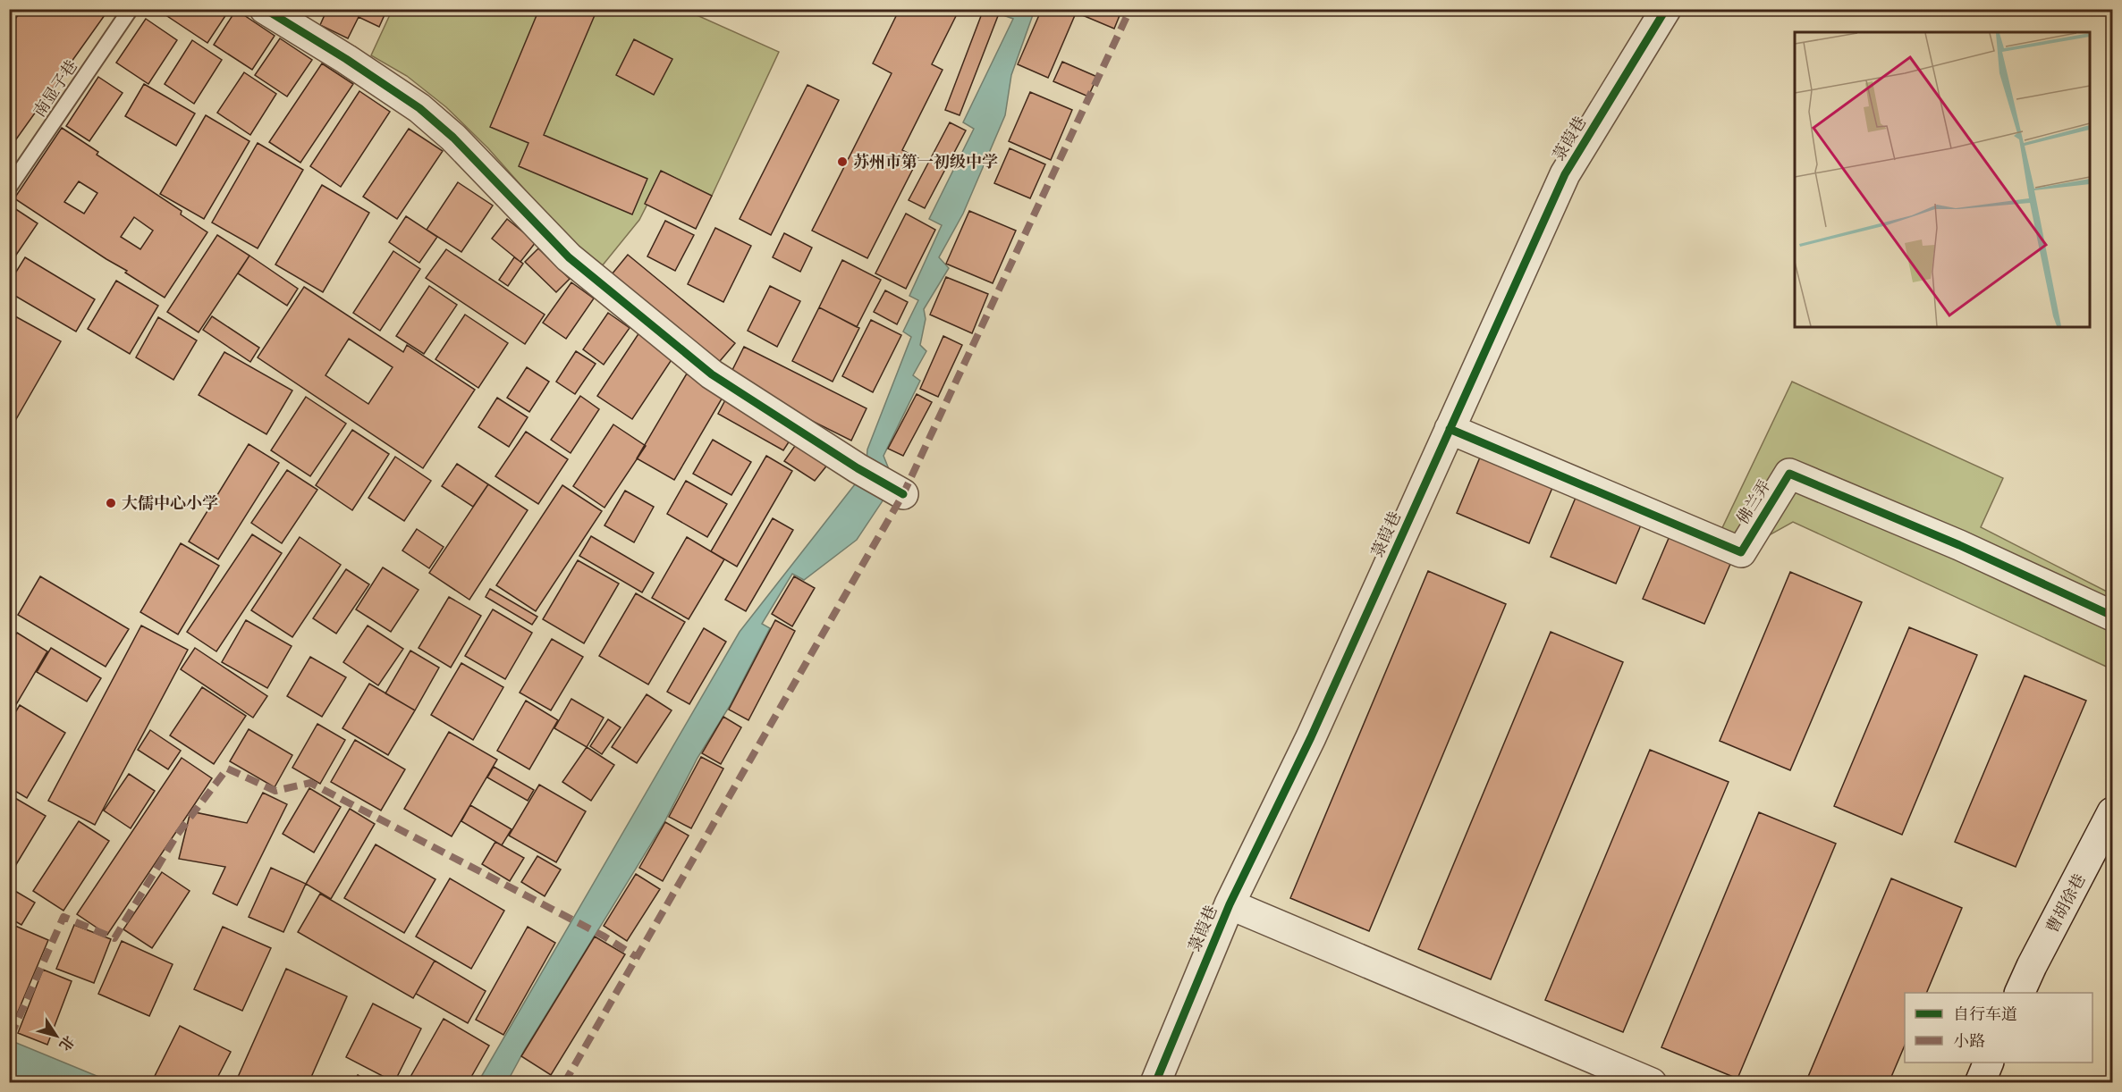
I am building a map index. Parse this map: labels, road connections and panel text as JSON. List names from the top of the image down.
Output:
{
  "streets": {
    "street": ["菉葭巷", "佛兰弄", "曹胡徐巷"],
    "lane": ["南显子巷"]
  },
  "crossings": [
    ["菉葭巷", "佛兰弄"]
  ],
  "places": ["苏州市第一初级中学", "大儒中心小学"],
  "legend": ["自行车道", "小路"],
  "north": "bottom right"
}
